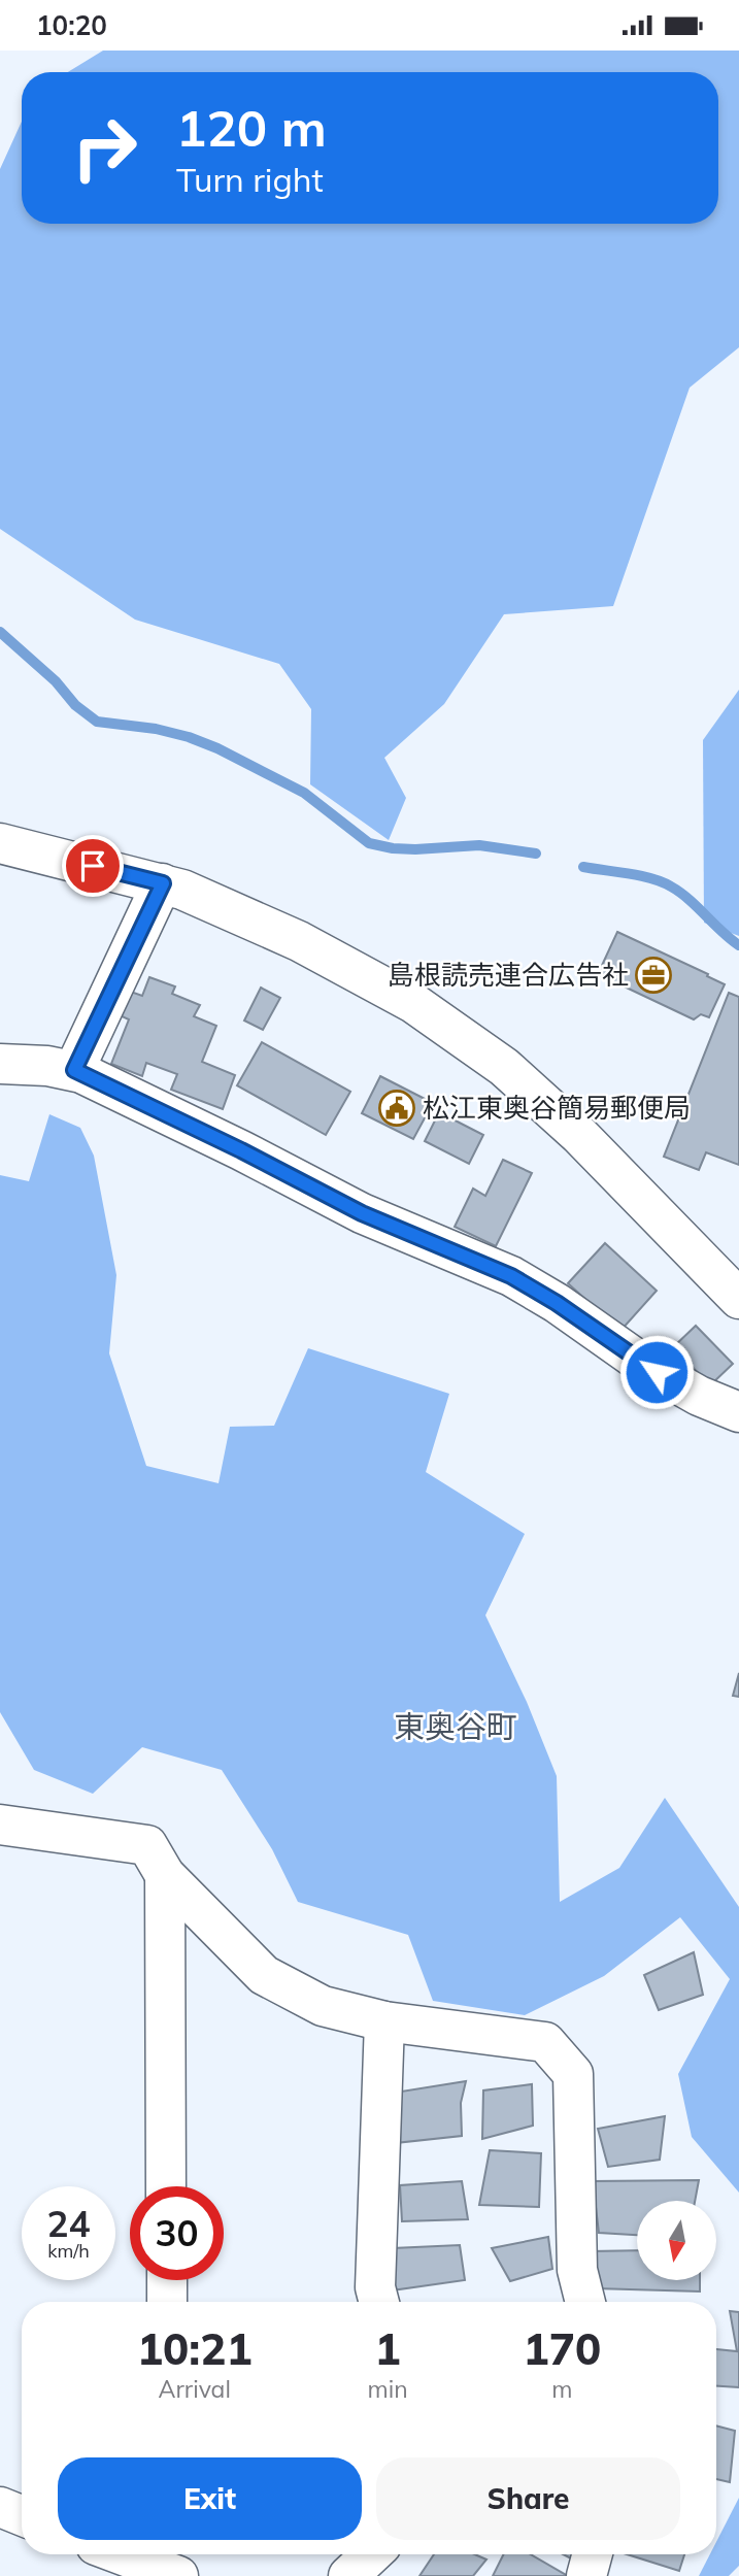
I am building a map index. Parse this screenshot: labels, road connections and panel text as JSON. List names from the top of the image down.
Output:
{
  "districts": ["東奥谷町"],
  "places": {
    "office": ["島根読売連合広告社"],
    "public building": ["松江東奥谷簡易郵便局"]
  },
  "north": "bottom",
  "page": {
    "status": "10:20",
    "turn": ["120 m", "Turn right"],
    "speed": "24 km/h",
    "limit": "30",
    "eta": [
      "10:21",
      "Arrival",
      "1",
      "min",
      "170",
      "m"
    ],
    "buttons": ["Exit", "Share"]
  }
}
